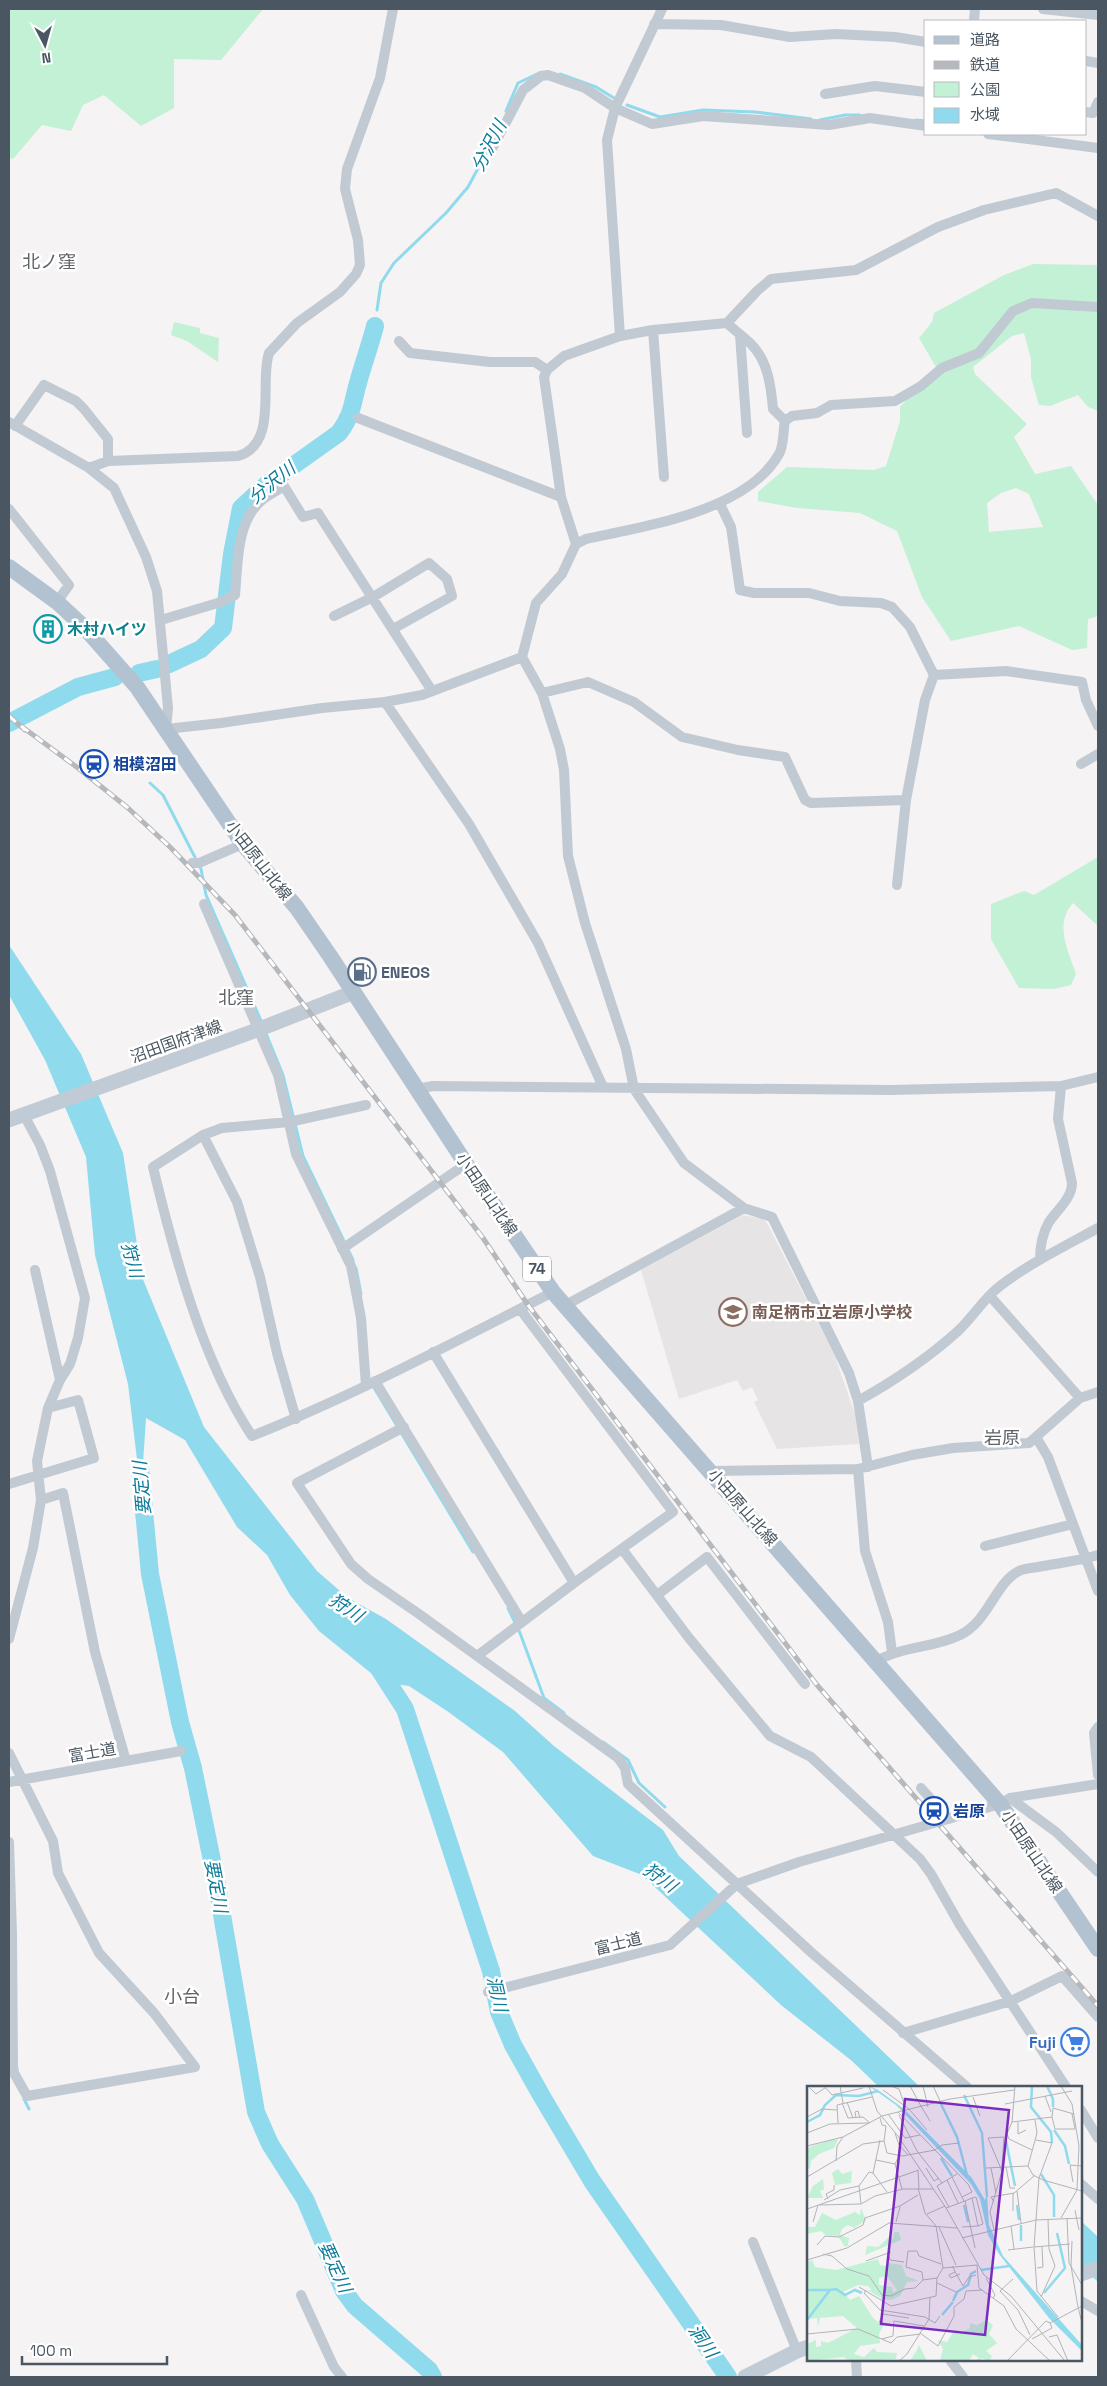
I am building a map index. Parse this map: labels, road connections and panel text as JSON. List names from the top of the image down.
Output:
{
  "streets": {
    "main road": ["小田原山北線", "沼田国府津線", "74"],
    "street": ["富士道"]
  },
  "crossings": [
    ["小田原山北線", "沼田国府津線"],
    ["小田原山北線", "富士道"]
  ],
  "districts": [
    "北ノ窪",
    "北窪",
    "岩原",
    "小台"
  ],
  "water": [
    "分沢川",
    "狩川",
    "要定川",
    "洞川"
  ],
  "places": {
    "building": ["木村ハイツ"],
    "station": ["相模沼田", "岩原"],
    "fuel station": ["ENEOS"],
    "school or university": ["南足柄市立岩原小学校"],
    "supermarket": ["Fuji"]
  },
  "legend": [
    "道路",
    "鉄道",
    "公園",
    "水域"
  ],
  "scale_bar": "100 m",
  "north": "bottom"
}
